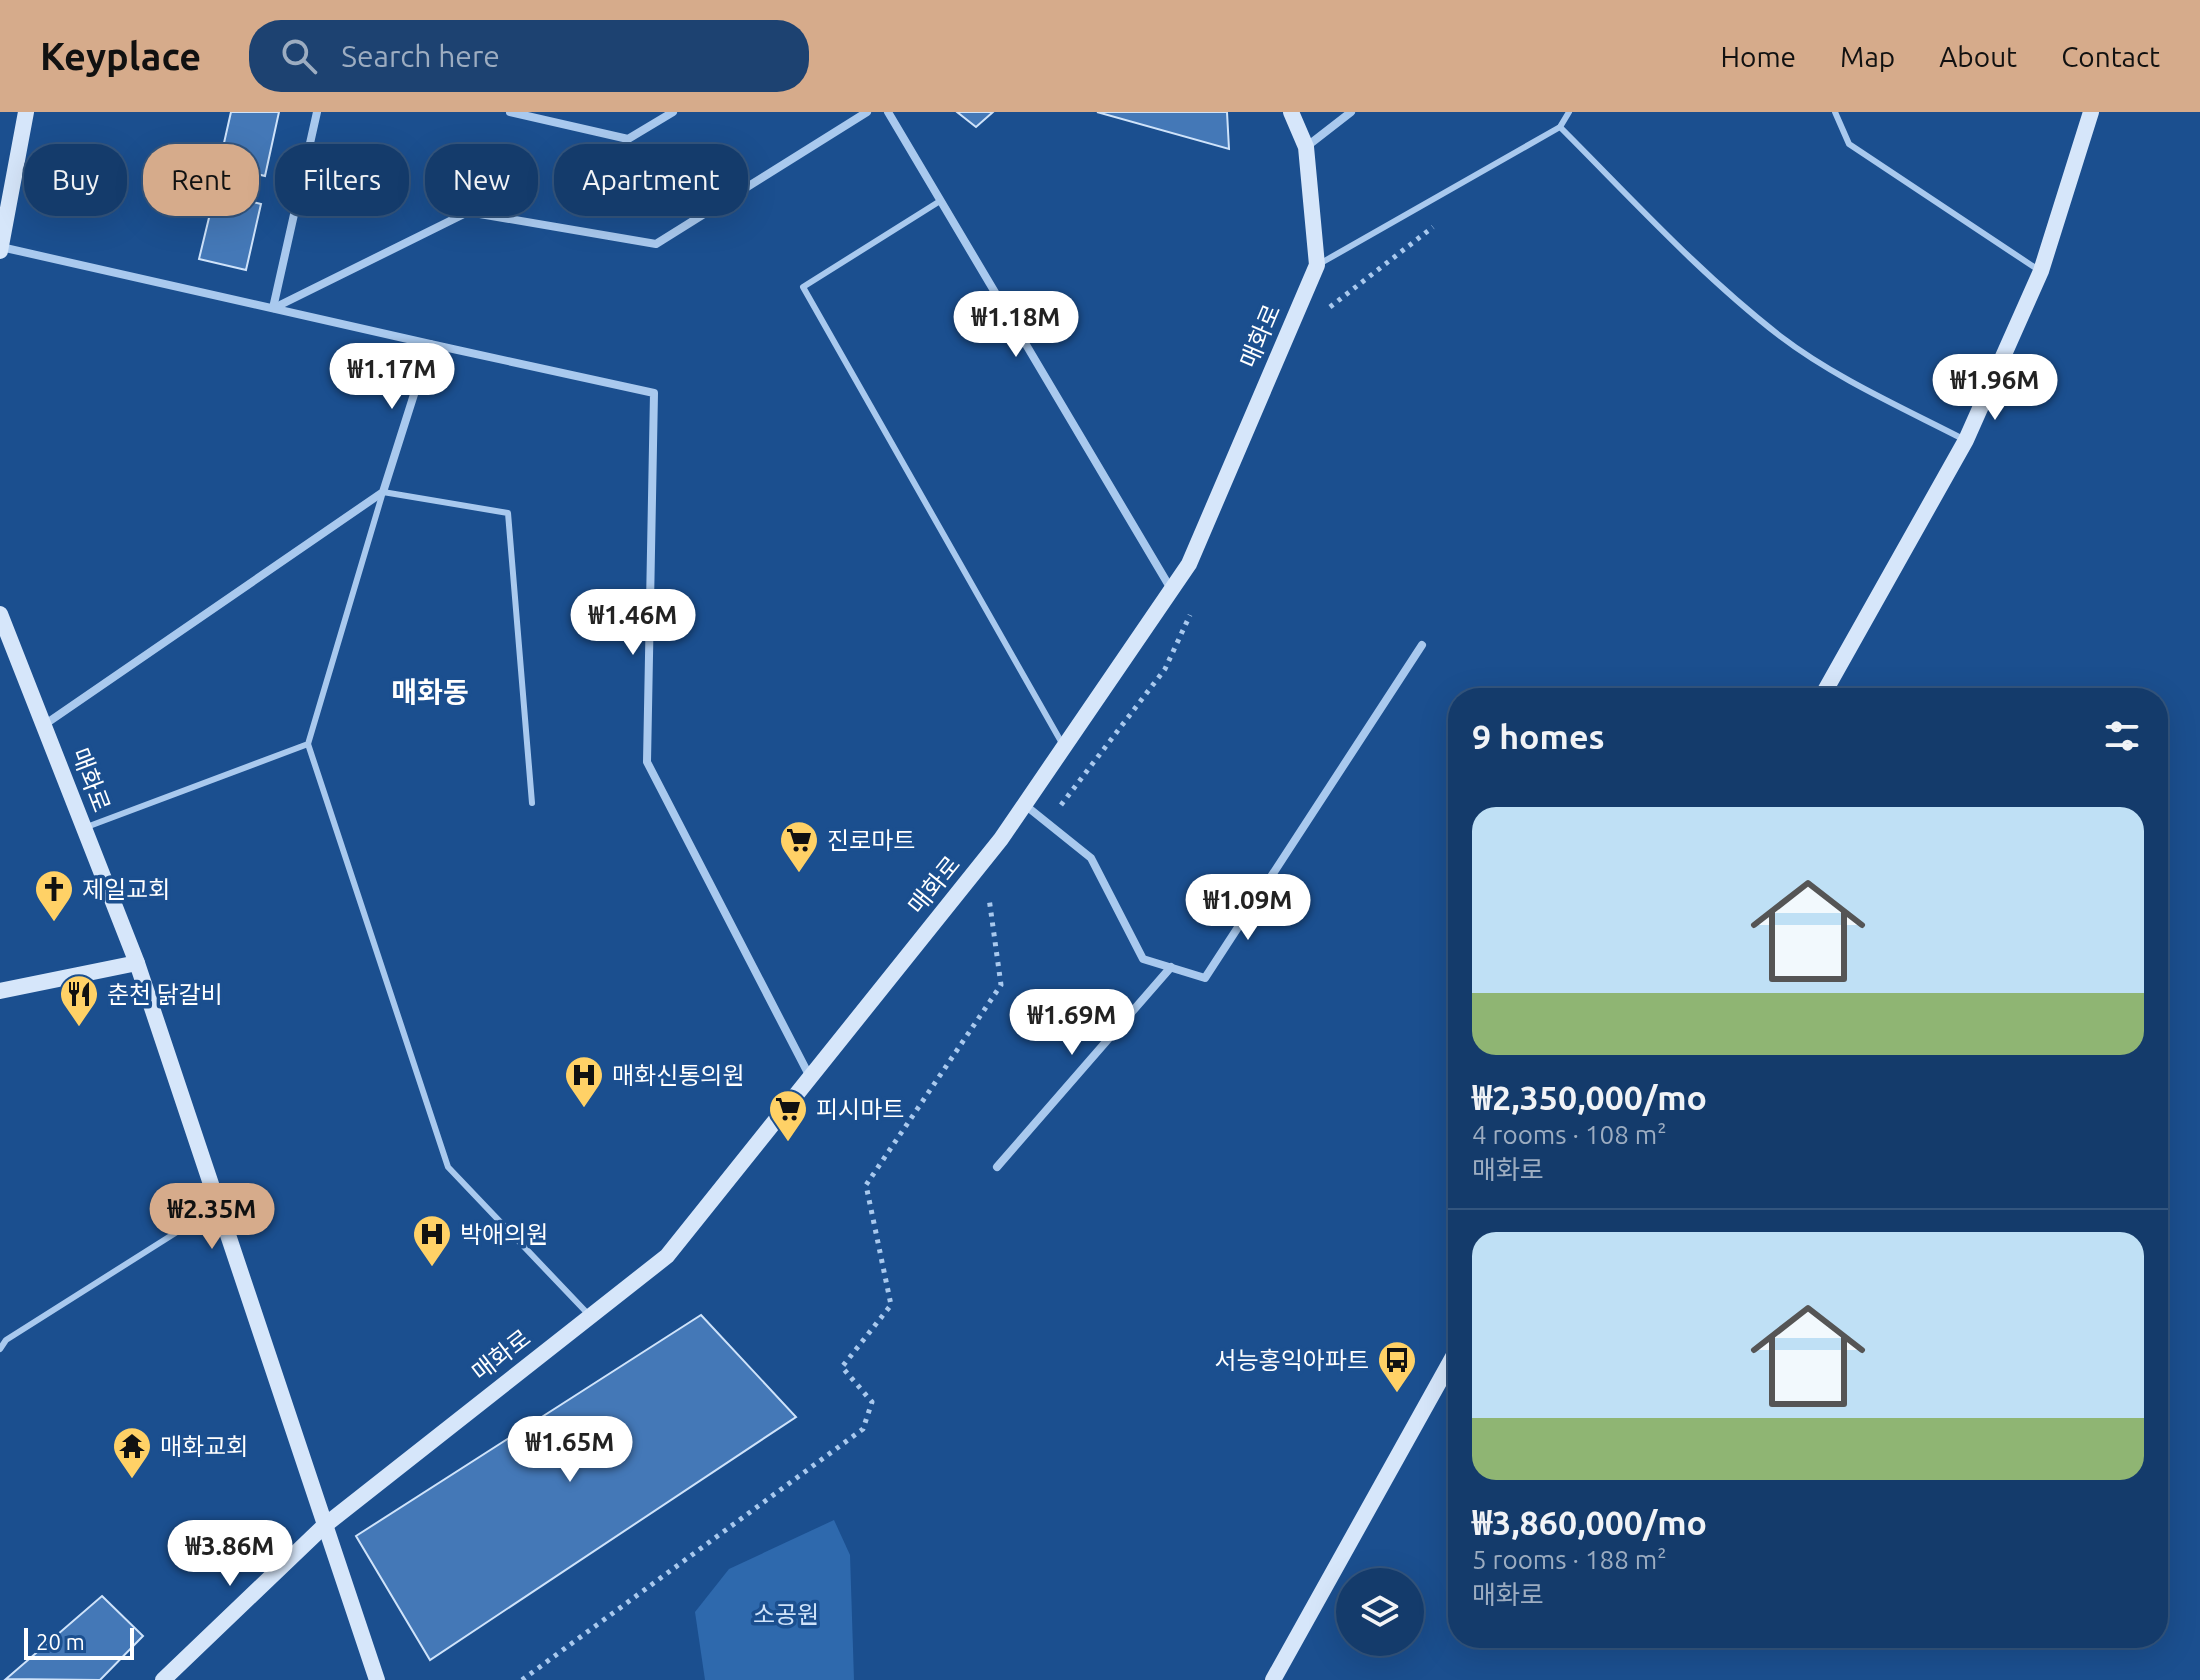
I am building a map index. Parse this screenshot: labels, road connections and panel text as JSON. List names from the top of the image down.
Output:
{
  "streets": {
    "street": ["매화로"]
  },
  "districts": ["매화동"],
  "parks": ["소공원"],
  "places": {
    "supermarket": ["진로마트", "피시마트"],
    "church": ["제일교회"],
    "restaurant": ["춘천 닭갈비"],
    "hospital": ["매화신통의원", "박애의원"],
    "bus stop": ["서능홍익아파트"],
    "temple": ["매화교회"]
  },
  "scale_bar": "20 m",
  "page": {
    "header": "Keyplace",
    "search": "Search here",
    "nav": [
      "Home",
      "Map",
      "About",
      "Contact"
    ],
    "chip": [
      "Buy",
      "Rent",
      "Filters",
      "New",
      "Apartment"
    ],
    "price": [
      "₩1.18M",
      "₩1.17M",
      "₩1.96M",
      "₩1.46M",
      "₩1.09M",
      "₩1.69M",
      "₩2.35M",
      "₩1.65M",
      "₩3.86M"
    ],
    "heading": "9 homes",
    "list": [
      {
        "name": "₩2,350,000/mo",
        "note": "4 rooms · 108 m² · 매화로"
      },
      {
        "name": "₩3,860,000/mo",
        "note": "5 rooms · 188 m² · 매화로"
      }
    ],
    "scale": "20 m"
  }
}
